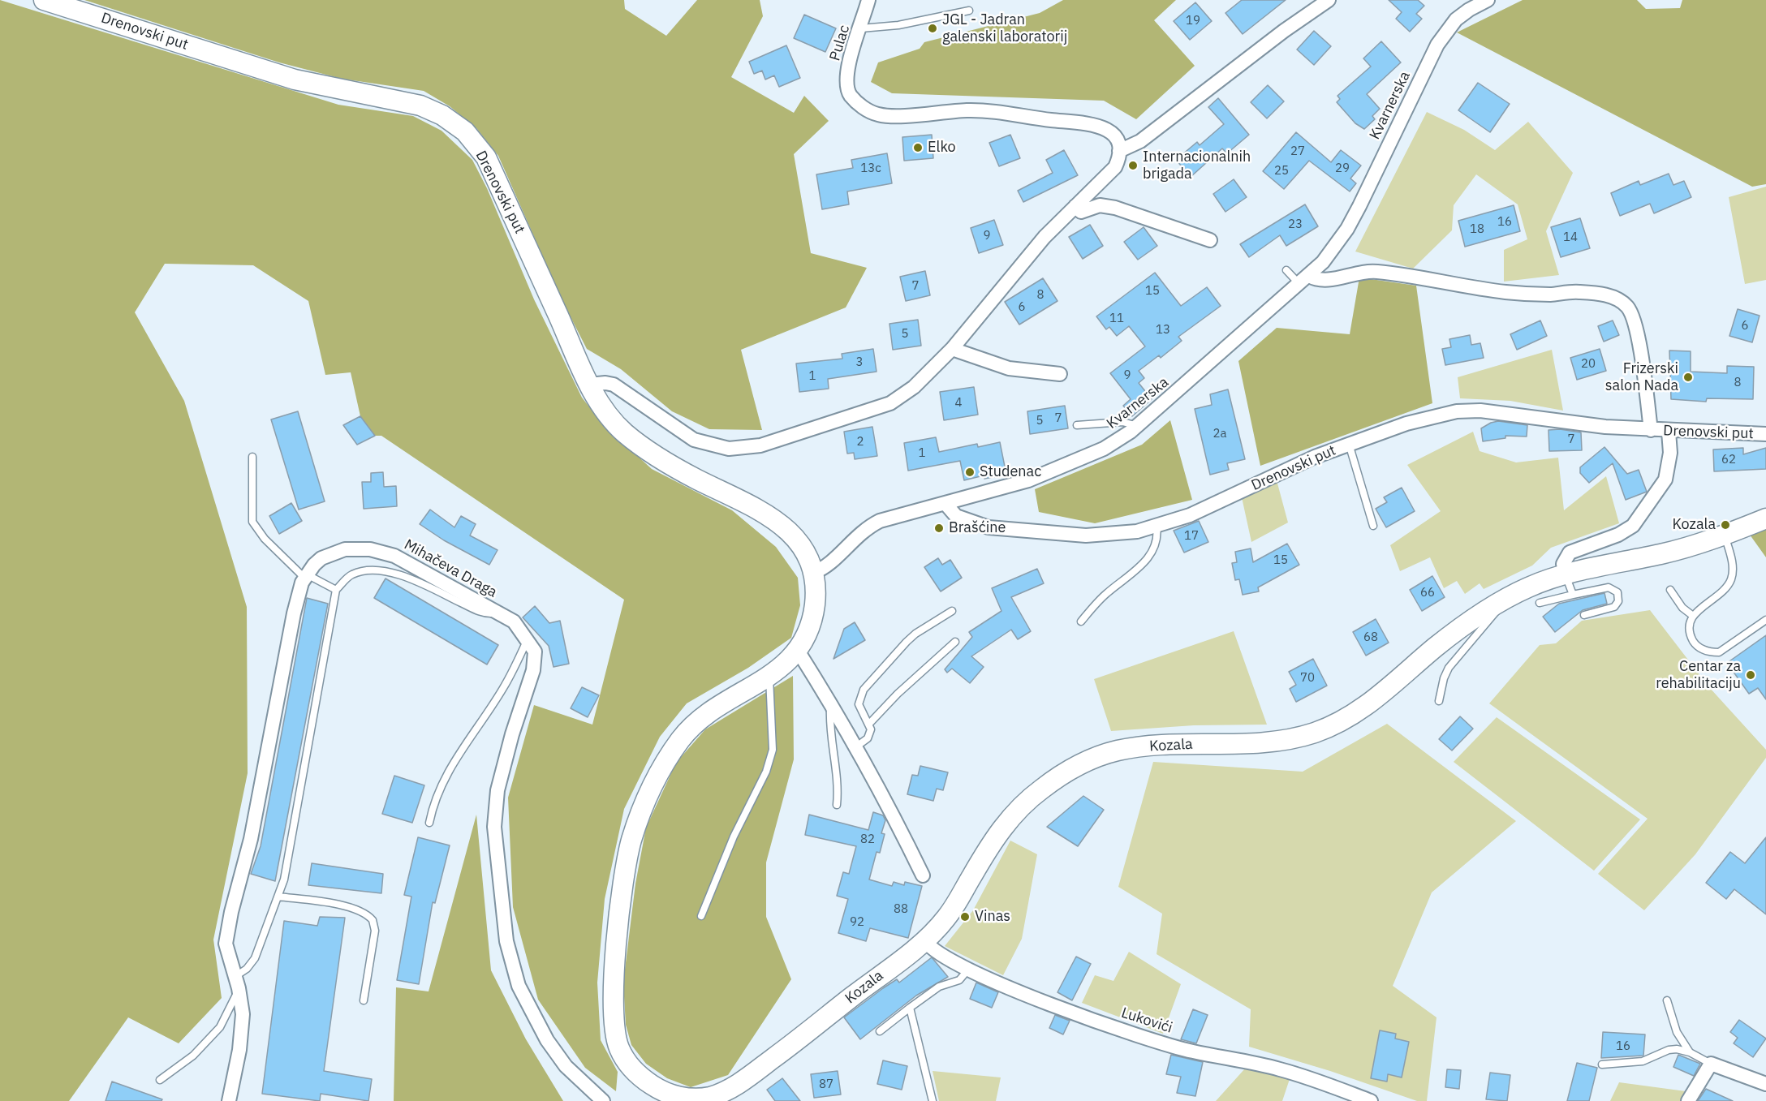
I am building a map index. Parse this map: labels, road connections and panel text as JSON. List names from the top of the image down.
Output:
{
  "streets": {
    "main road": ["Drenovski put", "Kozala"],
    "street": [
      "Pulac",
      "Kvarnerska",
      "Mihačeva Draga",
      "Lukovići"
    ]
  },
  "crossings": [
    ["Drenovski put", "Kvarnerska"],
    ["Drenovski put", "Kozala"],
    ["Kvarnerska", "Kozala"],
    ["Kozala", "Lukovići"]
  ],
  "places": [
    "JGL - Jadran galenski laboratorij",
    "Elko",
    "Internacionalnih brigada",
    "Frizerski salon Nada",
    "Studenac",
    "Kozala",
    "Brašćine",
    "Centar za rehabilitaciju",
    "Vinas"
  ],
  "house_numbers": [
    "19",
    "27",
    "13c",
    "29",
    "25",
    "16",
    "23",
    "18",
    "9",
    "14",
    "7",
    "15",
    "8",
    "6",
    "11",
    "6",
    "13",
    "5",
    "3",
    "20",
    "9",
    "1",
    "8",
    "4",
    "7",
    "5",
    "2a",
    "7",
    "2",
    "1",
    "62",
    "17",
    "15",
    "66",
    "68",
    "70",
    "82",
    "88",
    "92",
    "16",
    "87"
  ]
}
